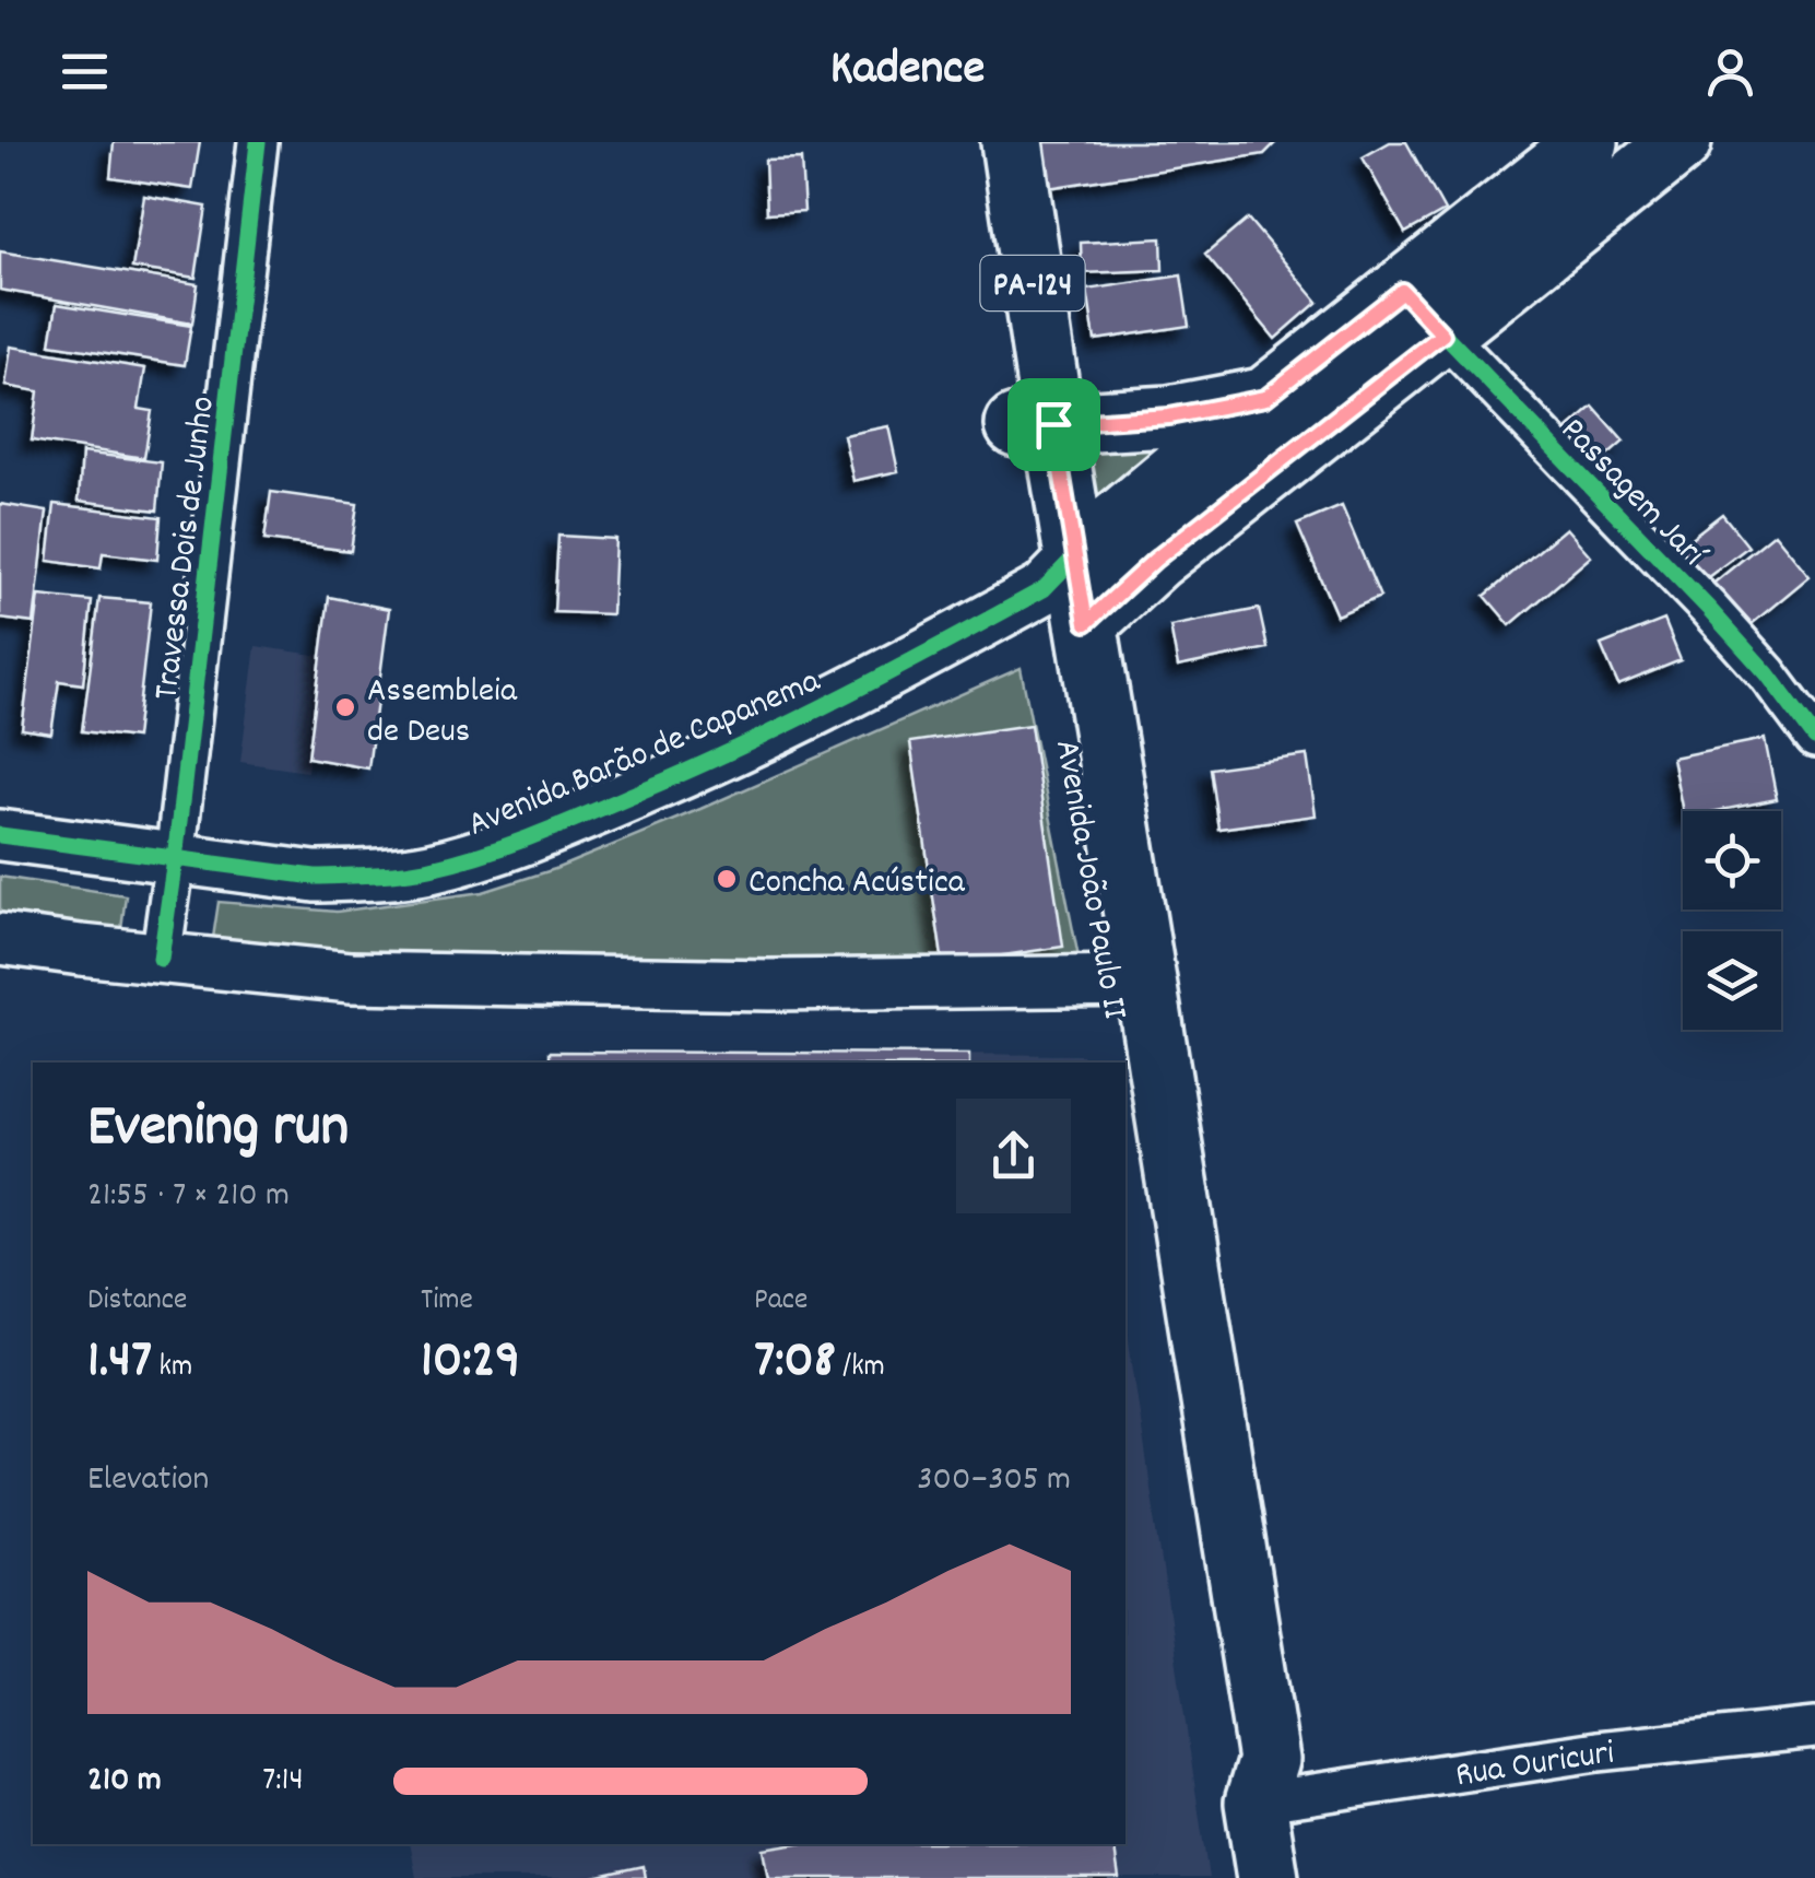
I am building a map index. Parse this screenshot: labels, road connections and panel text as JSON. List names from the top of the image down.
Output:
{
  "streets": {
    "main road": ["PA-124", "Avenida Barão de Capanema", "Avenida João Paulo II"],
    "street": ["Passagem Jarí", "Travessa Dois de Junho", "Rua Ouricuri"]
  },
  "crossings": [
    ["Passagem Jarí", "Avenida Barão de Capanema"],
    ["Travessa Dois de Junho", "Avenida Barão de Capanema"],
    ["Avenida Barão de Capanema", "Avenida João Paulo II"],
    ["Avenida João Paulo II", "Rua Ouricuri"]
  ],
  "places": ["Assembleia de Deus", "Concha Acústica"],
  "page": {
    "header": "Kadence",
    "heading": ["Evening run", "21:55 · 7 × 210 m"],
    "stats": [
      ["Distance", "1.47 km"],
      ["Time", "10:29"],
      ["Pace", "7:08 /km"]
    ],
    "chart": ["Elevation", "300–305 m"],
    "list": [
      {
        "name": "210 m",
        "note": "7:14"
      }
    ]
  }
}
